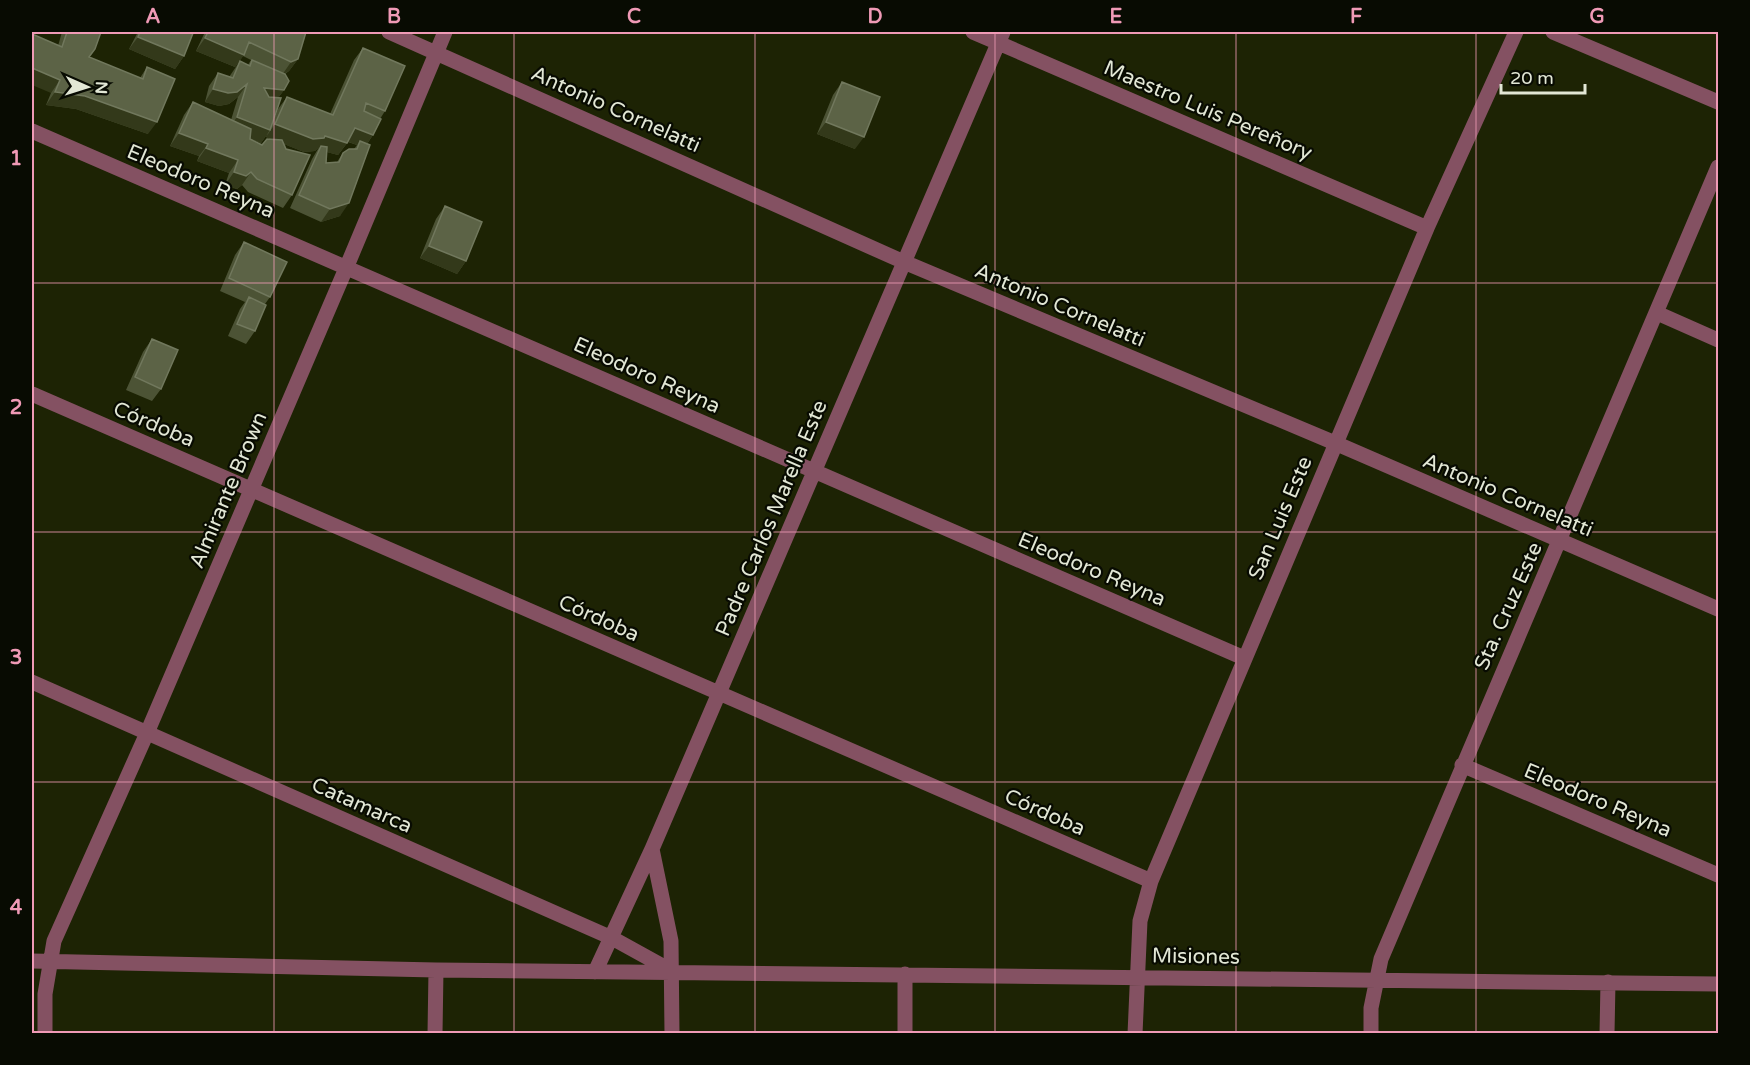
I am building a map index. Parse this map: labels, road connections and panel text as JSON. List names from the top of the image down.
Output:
{
  "streets": {
    "street": [
      "Antonio Cornelatti",
      "Maestro Luis Pereñory",
      "Eleodoro Reyna",
      "Córdoba",
      "Almirante Brown",
      "Padre Carlos Marella Este",
      "San Luis Este",
      "Sta. Cruz Este",
      "Catamarca",
      "Misiones"
    ]
  },
  "crossings": [
    ["Antonio Cornelatti", "Almirante Brown"],
    ["Antonio Cornelatti", "Padre Carlos Marella Este"],
    ["Antonio Cornelatti", "San Luis Este"],
    ["Antonio Cornelatti", "Sta. Cruz Este"],
    ["Maestro Luis Pereñory", "Padre Carlos Marella Este"],
    ["Maestro Luis Pereñory", "San Luis Este"],
    ["Eleodoro Reyna", "Almirante Brown"],
    ["Eleodoro Reyna", "Padre Carlos Marella Este"],
    ["Eleodoro Reyna", "San Luis Este"],
    ["Eleodoro Reyna", "Sta. Cruz Este"],
    ["Córdoba", "Almirante Brown"],
    ["Córdoba", "Padre Carlos Marella Este"],
    ["Córdoba", "San Luis Este"],
    ["Almirante Brown", "Catamarca"],
    ["Almirante Brown", "Misiones"],
    ["Padre Carlos Marella Este", "Catamarca"],
    ["Padre Carlos Marella Este", "Misiones"],
    ["San Luis Este", "Misiones"],
    ["Sta. Cruz Este", "Misiones"],
    ["Catamarca", "Misiones"]
  ],
  "scale_bar": "20 m",
  "north": "right",
  "grid": {
    "columns": [
      "A",
      "B",
      "C",
      "D",
      "E",
      "F",
      "G"
    ],
    "rows": [
      "1",
      "2",
      "3",
      "4"
    ]
  }
}
